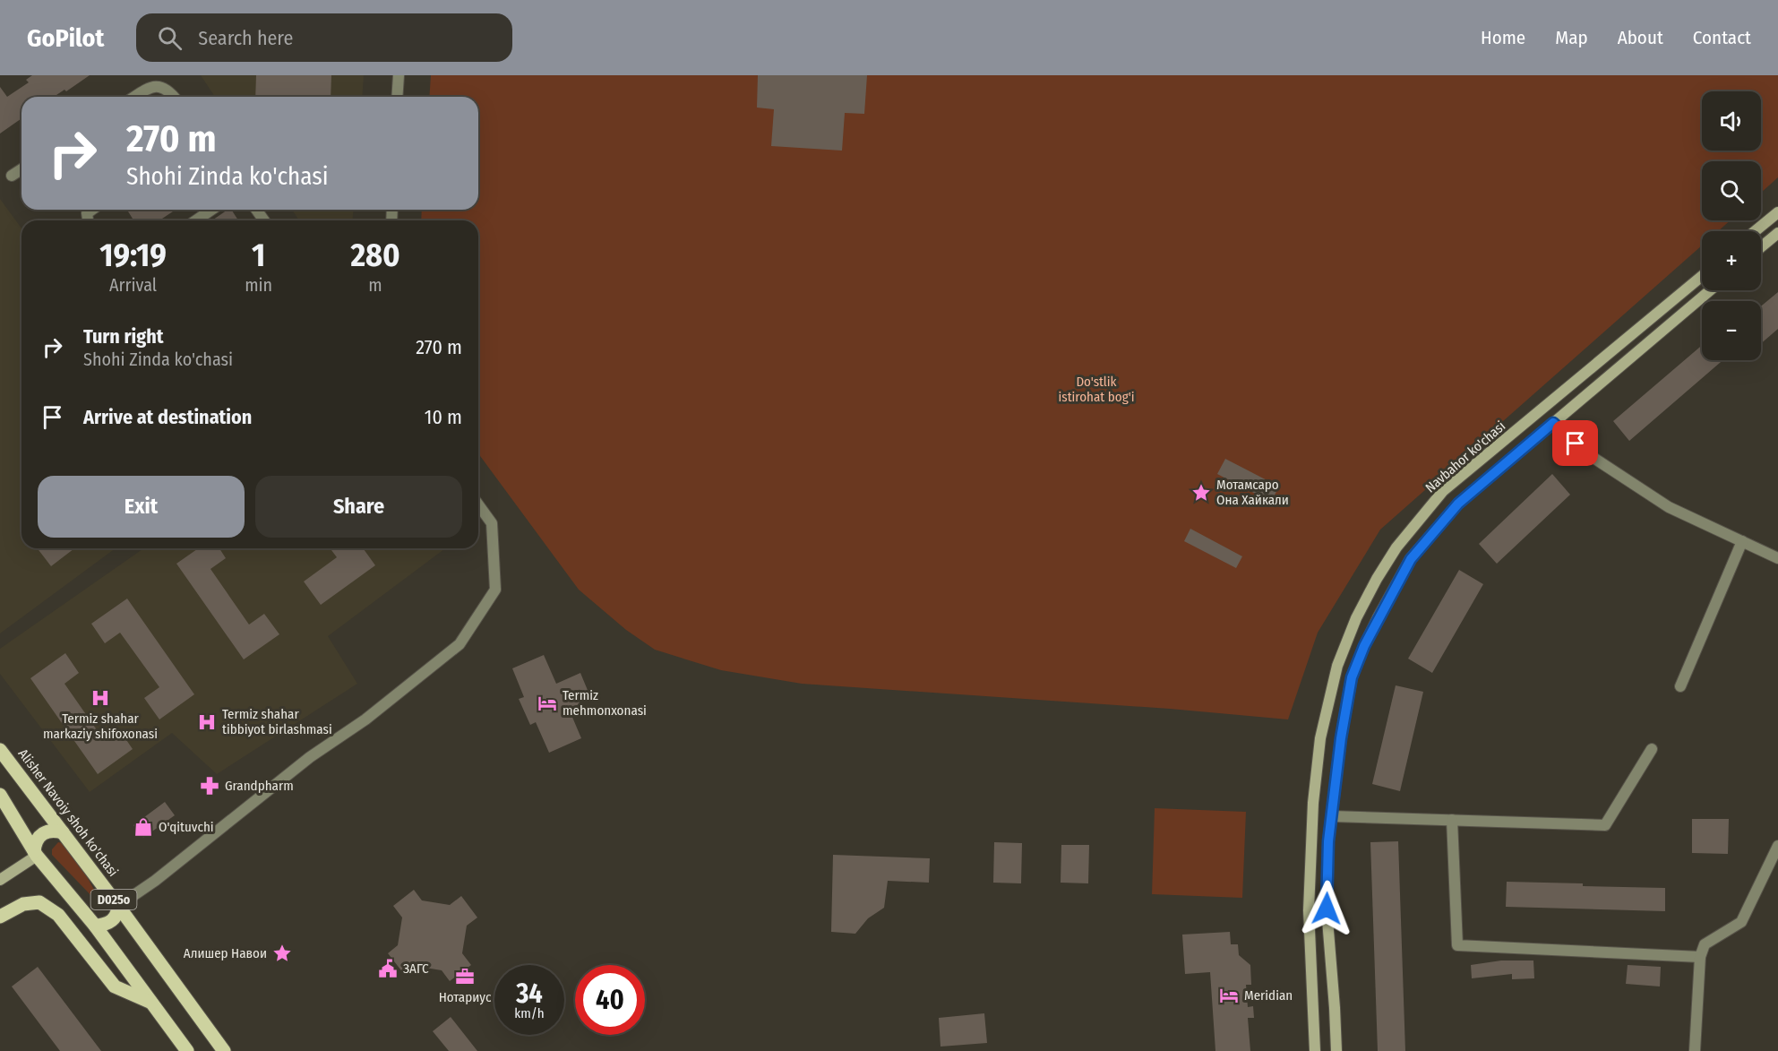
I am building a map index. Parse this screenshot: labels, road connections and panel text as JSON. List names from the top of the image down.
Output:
{
  "streets": {
    "main road": ["Alisher Navoiy shoh ko'chasi", "D025o"],
    "street": ["Navbahor ko'chasi"]
  },
  "parks": ["Do'stlik istirohat bog'i"],
  "places": {
    "place": ["Мотамсаро Она Хайкали", "Алишер Навои"],
    "hospital": ["Termiz shahar markaziy shifoxonasi", "Termiz shahar tibbiyot birlashmasi"],
    "hotel": ["Termiz mehmonxonasi", "Meridian"],
    "pharmacy": ["Grandpharm"],
    "shop": ["O'qituvchi"],
    "public building": ["ЗАГС"],
    "office": ["Нотариус"]
  },
  "page": {
    "header": "GoPilot",
    "search": "Search here",
    "nav": [
      "Home",
      "Map",
      "About",
      "Contact"
    ],
    "map_buttons": ["+", "−"],
    "turn": ["270 m", "Shohi Zinda ko'chasi"],
    "eta": [
      "19:19",
      "Arrival",
      "1",
      "min",
      "280",
      "m"
    ],
    "list": [
      {
        "name": "Turn right",
        "note": "Shohi Zinda ko'chasi",
        "value": "270 m"
      },
      {
        "name": "Arrive at destination",
        "value": "10 m"
      }
    ],
    "buttons": ["Exit", "Share"],
    "speed": "34 km/h",
    "limit": "40"
  }
}
